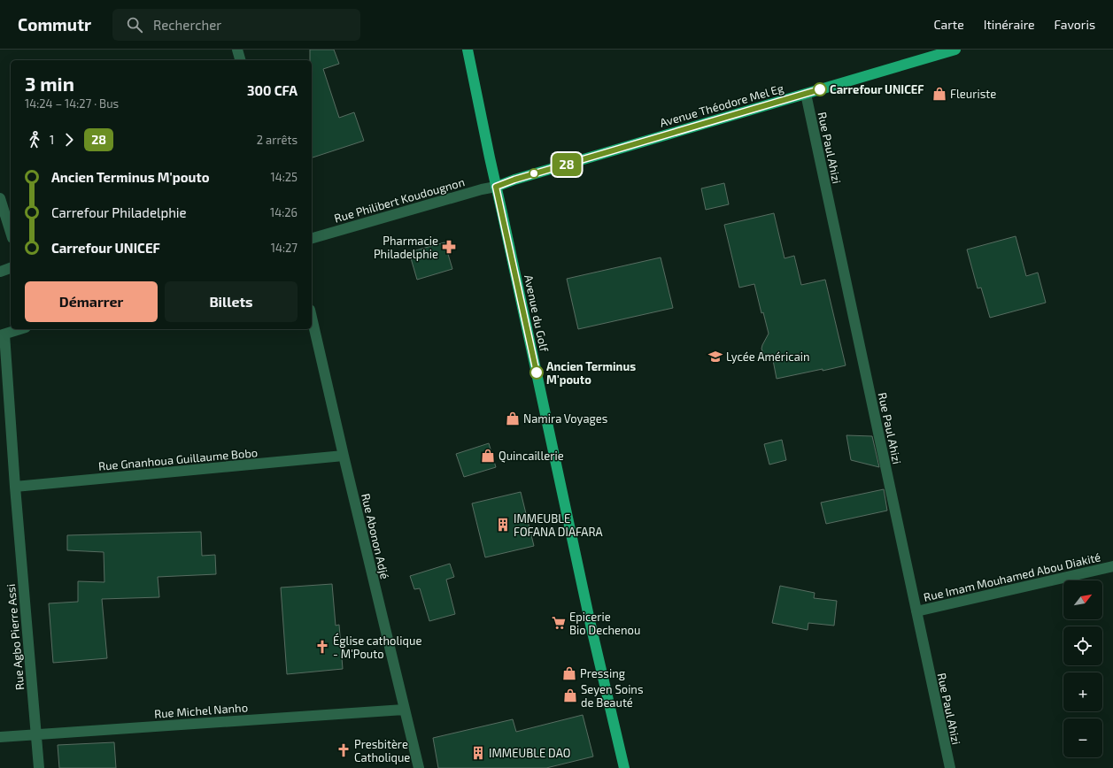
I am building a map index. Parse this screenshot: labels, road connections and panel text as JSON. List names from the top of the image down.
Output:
{
  "streets": {
    "main road": ["Avenue Théodore Mel Eg", "Avenue du Golf"],
    "street": [
      "Rue Paul Ahizi",
      "Rue Philibert Koudougnon",
      "Rue Gnanhoua Guillaume Bobo",
      "Rue Abonon Adjé",
      "Rue Imam Mouhamed Abou Diakité",
      "Rue Agbo Pierre Assi",
      "Rue Michel Nanho"
    ]
  },
  "crossings": [
    ["Avenue Théodore Mel Eg", "Rue Paul Ahizi"],
    ["Avenue Théodore Mel Eg", "Rue Philibert Koudougnon"],
    ["Avenue Théodore Mel Eg", "Avenue du Golf"],
    ["Rue Paul Ahizi", "Rue Imam Mouhamed Abou Diakité"],
    ["Rue Philibert Koudougnon", "Avenue du Golf"],
    ["Rue Gnanhoua Guillaume Bobo", "Rue Abonon Adjé"],
    ["Rue Gnanhoua Guillaume Bobo", "Rue Agbo Pierre Assi"],
    ["Rue Abonon Adjé", "Rue Michel Nanho"],
    ["Rue Agbo Pierre Assi", "Rue Michel Nanho"]
  ],
  "places": {
    "other": ["Carrefour UNICEF", "Ancien Terminus M'pouto"],
    "shop": [
      "Fleuriste",
      "Namira Voyages",
      "Quincaillerie",
      "Pressing",
      "Seyen Soins de Beauté"
    ],
    "pharmacy": ["Pharmacie Philadelphie"],
    "school or university": ["Lycée Américain"],
    "building": ["IMMEUBLE FOFANA DIAFARA", "IMMEUBLE DAO"],
    "supermarket": ["Epicerie Bio Dechenou"],
    "church": ["Église catholique - M'Pouto", "Presbitère Catholique"]
  },
  "lines": ["bus line 28"],
  "north": "top right",
  "page": {
    "header": "Commutr",
    "search": "Rechercher",
    "nav": ["Carte", "Itinéraire", "Favoris"],
    "on_map": "28",
    "heading": ["3 min", "14:24 – 14:27 · Bus", "300 CFA"],
    "legs": ["1", "28", "2 arrêts"],
    "list": [
      {
        "name": "Ancien Terminus M'pouto",
        "value": "14:25"
      },
      {
        "name": "Carrefour Philadelphie",
        "value": "14:26"
      },
      {
        "name": "Carrefour UNICEF",
        "value": "14:27"
      }
    ],
    "buttons": ["Démarrer", "Billets"],
    "map_buttons": ["+", "−"]
  }
}
